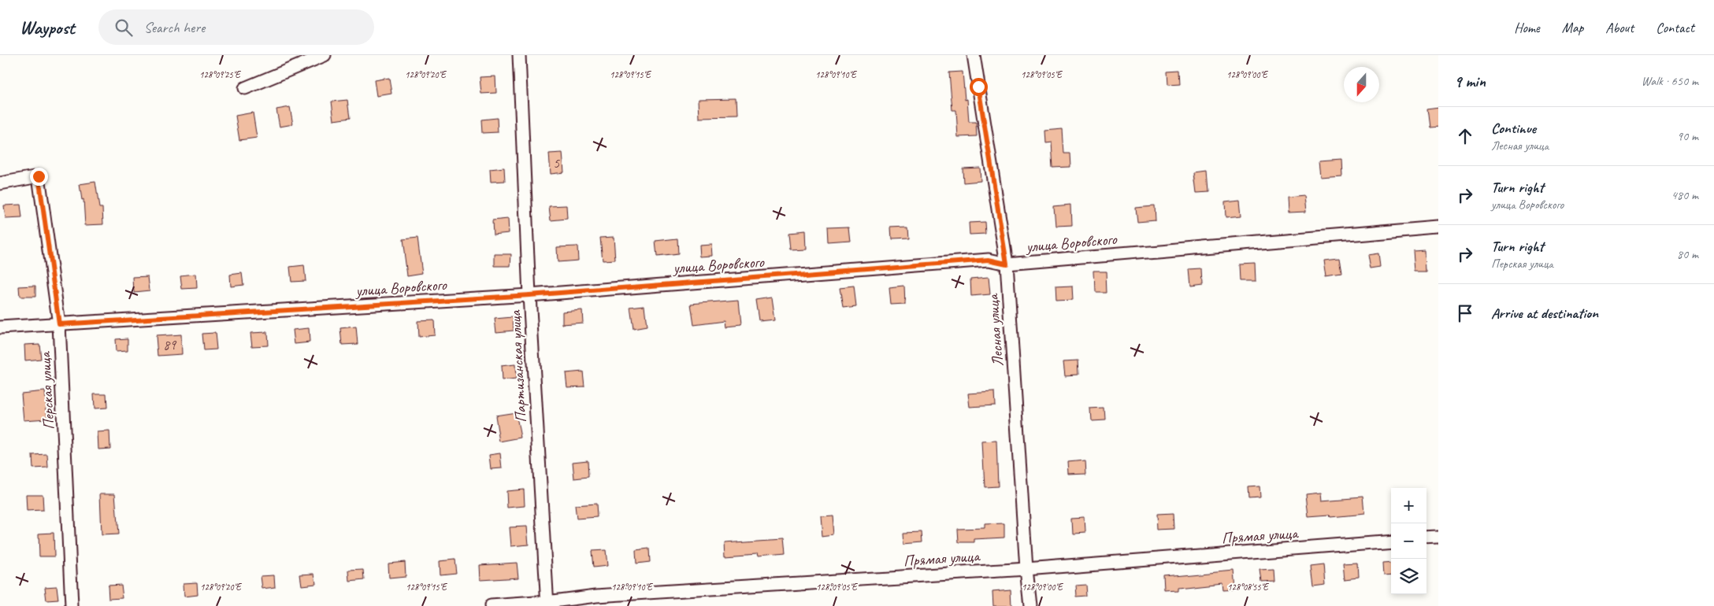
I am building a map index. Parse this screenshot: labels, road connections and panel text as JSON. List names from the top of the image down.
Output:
{
  "streets": {
    "street": [
      "улица Воровского",
      "Лесная улица",
      "Партизанская улица",
      "Перская улица",
      "Прямая улица"
    ]
  },
  "crossings": [
    ["улица Воровского", "Лесная улица"],
    ["улица Воровского", "Партизанская улица"],
    ["улица Воровского", "Перская улица"],
    ["Лесная улица", "Прямая улица"],
    ["Партизанская улица", "Прямая улица"]
  ],
  "house_numbers": ["5", "89"],
  "north": "bottom",
  "page": {
    "header": "Waypost",
    "search": "Search here",
    "nav": [
      "Home",
      "Map",
      "About",
      "Contact"
    ],
    "heading": ["9 min", "Walk · 650 m"],
    "list": [
      ["Continue", "Лесная улица", "90 m"],
      ["Turn right", "улица Воровского", "480 m"],
      ["Turn right", "Перская улица", "80 m"],
      "Arrive at destination"
    ],
    "map_buttons": ["+", "−"]
  },
  "coordinates": [
    "128°09'05\"E",
    "128°09'00\"E",
    "128°09'25\"E",
    "128°09'20\"E",
    "128°09'15\"E",
    "128°09'10\"E",
    "128°08'55\"E"
  ]
}
